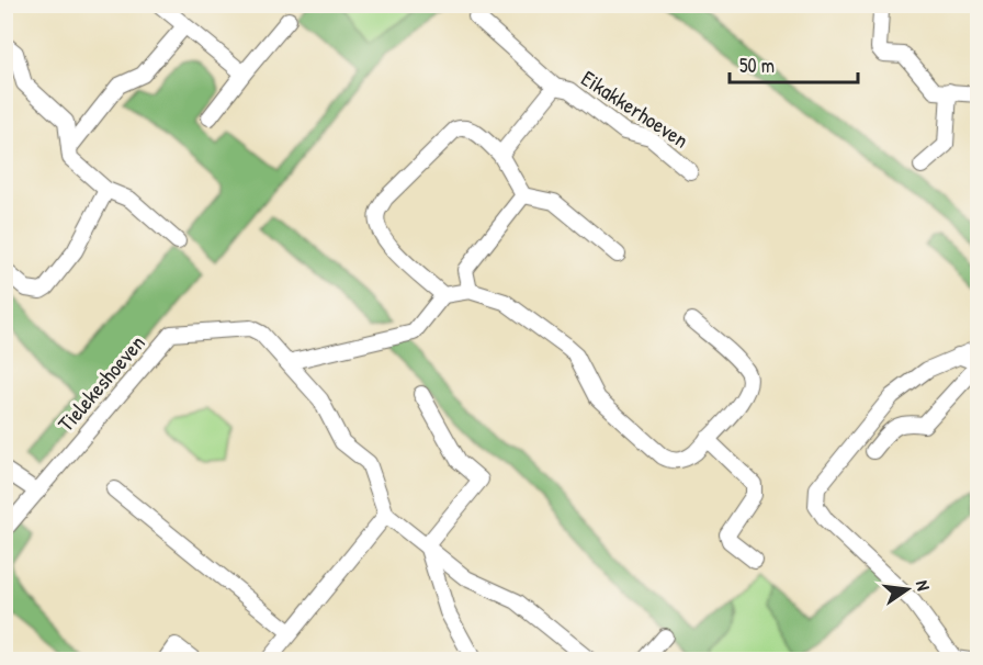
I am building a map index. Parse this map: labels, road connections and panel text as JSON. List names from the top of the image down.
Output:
{
  "streets": {
    "street": ["Eikakkerhoeven", "Tielekeshoeven"]
  },
  "scale_bar": "50 m",
  "north": "right"
}
